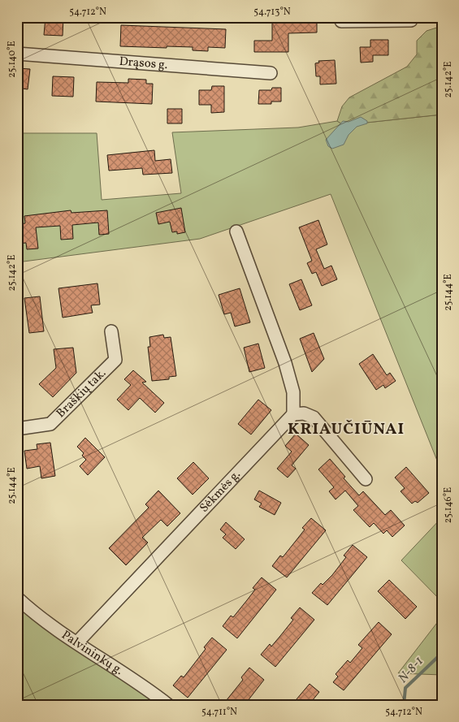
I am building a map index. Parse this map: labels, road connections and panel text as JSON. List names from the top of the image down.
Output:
{
  "streets": {
    "street": [
      "Drąsos g.",
      "Braškių tak.",
      "Sėkmės g.",
      "Palvininkų g."
    ]
  },
  "crossings": [
    ["Sėkmės g.", "Palvininkų g."]
  ],
  "districts": ["KRIAUČIŪNAI"],
  "water": ["N-8-1"],
  "coordinates": [
    "54.712°N",
    "54.713°N",
    "25.140°E",
    "25.142°E",
    "25.144°E",
    "25.146°E",
    "54.711°N"
  ]
}
